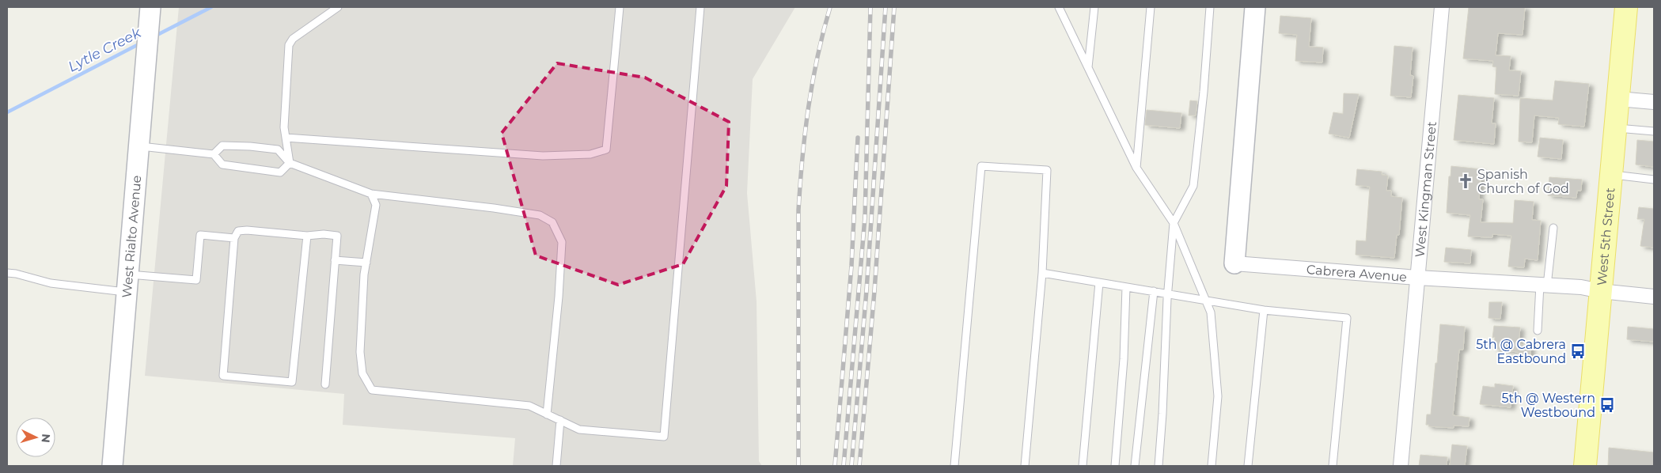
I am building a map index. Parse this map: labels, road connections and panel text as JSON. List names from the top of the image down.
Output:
{
  "streets": {
    "main road": ["West Rialto Avenue", "West 5th Street", "Cabrera Avenue"],
    "street": ["West Kingman Street"]
  },
  "crossings": [
    ["West Kingman Street", "Cabrera Avenue"],
    ["West 5th Street", "Cabrera Avenue"]
  ],
  "water": ["Lytle Creek"],
  "places": {
    "church": ["Spanish Church of God"],
    "bus stop": ["5th @ Cabrera Eastbound", "5th @ Western Westbound"]
  },
  "north": "right"
}
